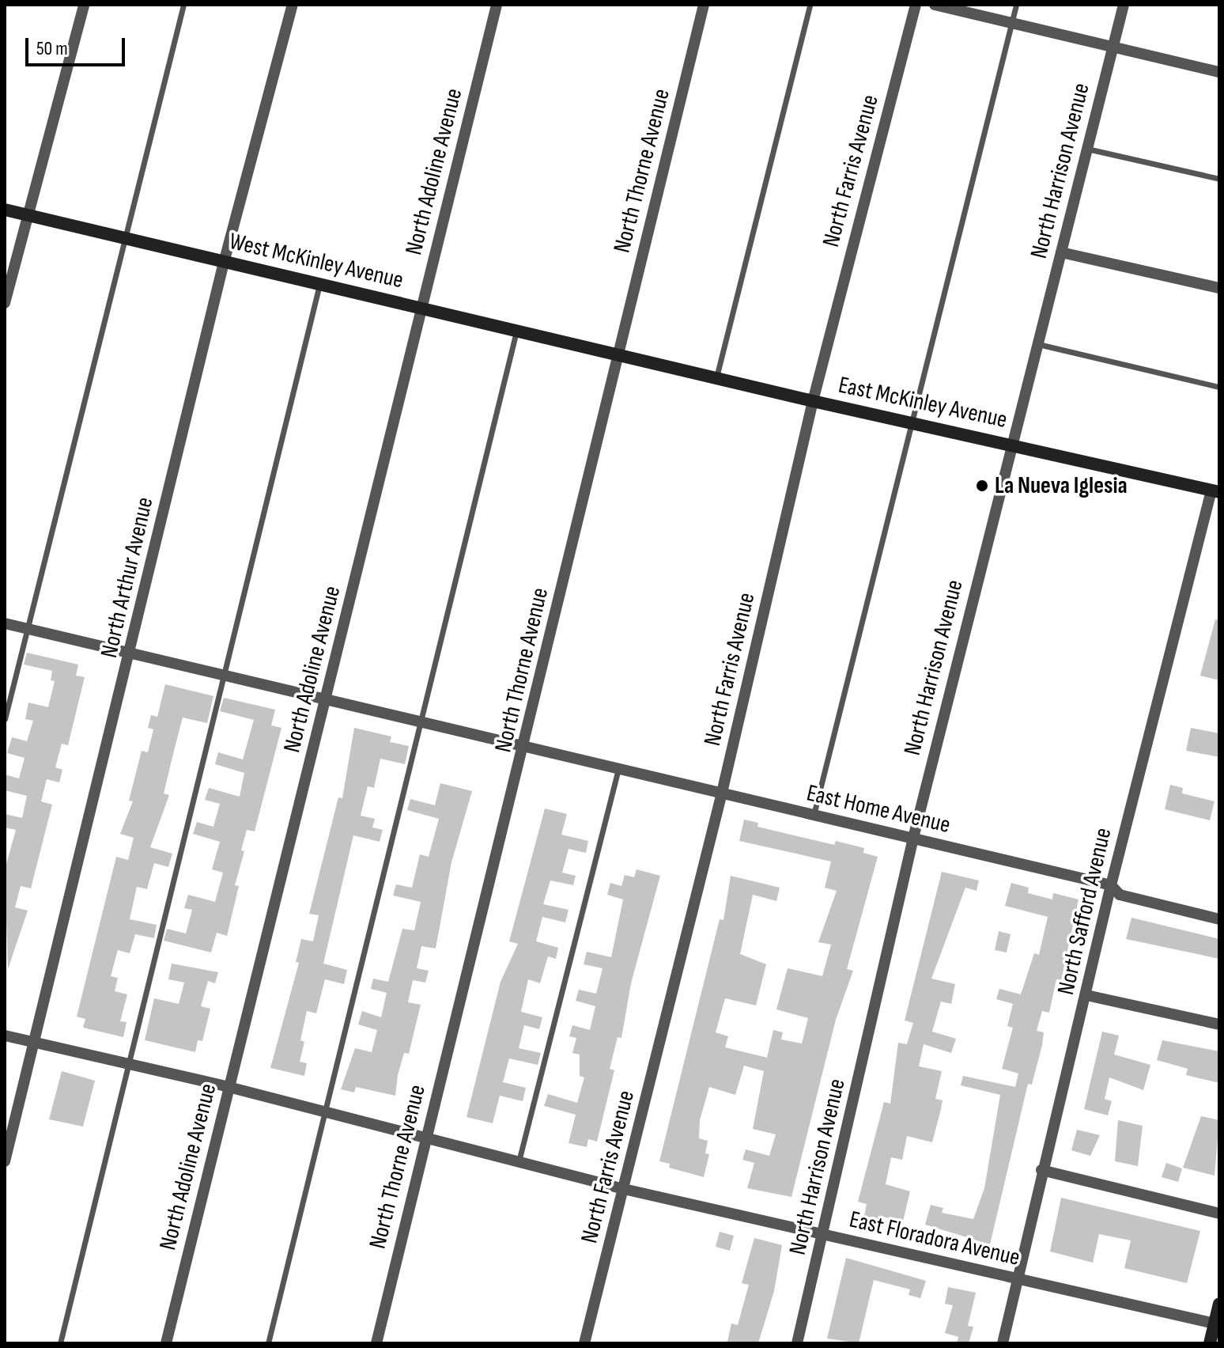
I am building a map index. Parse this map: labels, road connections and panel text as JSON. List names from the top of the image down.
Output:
{
  "streets": {
    "main road": ["West McKinley Avenue", "East McKinley Avenue"],
    "street": [
      "North Thorne Avenue",
      "North Farris Avenue",
      "North Harrison Avenue",
      "North Adoline Avenue",
      "North Arthur Avenue",
      "East Home Avenue",
      "North Safford Avenue",
      "East Floradora Avenue"
    ]
  },
  "crossings": [
    ["North Thorne Avenue", "West McKinley Avenue"],
    ["North Thorne Avenue", "East McKinley Avenue"],
    ["North Thorne Avenue", "East Home Avenue"],
    ["North Thorne Avenue", "East Floradora Avenue"],
    ["North Farris Avenue", "East McKinley Avenue"],
    ["North Farris Avenue", "East Home Avenue"],
    ["North Farris Avenue", "East Floradora Avenue"],
    ["North Harrison Avenue", "East McKinley Avenue"],
    ["North Harrison Avenue", "East Home Avenue"],
    ["North Harrison Avenue", "East Floradora Avenue"],
    ["North Adoline Avenue", "West McKinley Avenue"],
    ["North Adoline Avenue", "East Home Avenue"],
    ["North Adoline Avenue", "East Floradora Avenue"],
    ["West McKinley Avenue", "East McKinley Avenue"],
    ["West McKinley Avenue", "North Arthur Avenue"],
    ["East McKinley Avenue", "North Safford Avenue"],
    ["North Arthur Avenue", "East Home Avenue"],
    ["North Arthur Avenue", "East Floradora Avenue"],
    ["East Home Avenue", "North Safford Avenue"],
    ["North Safford Avenue", "East Floradora Avenue"]
  ],
  "places": ["La Nueva Iglesia"],
  "scale_bar": "50 m"
}
